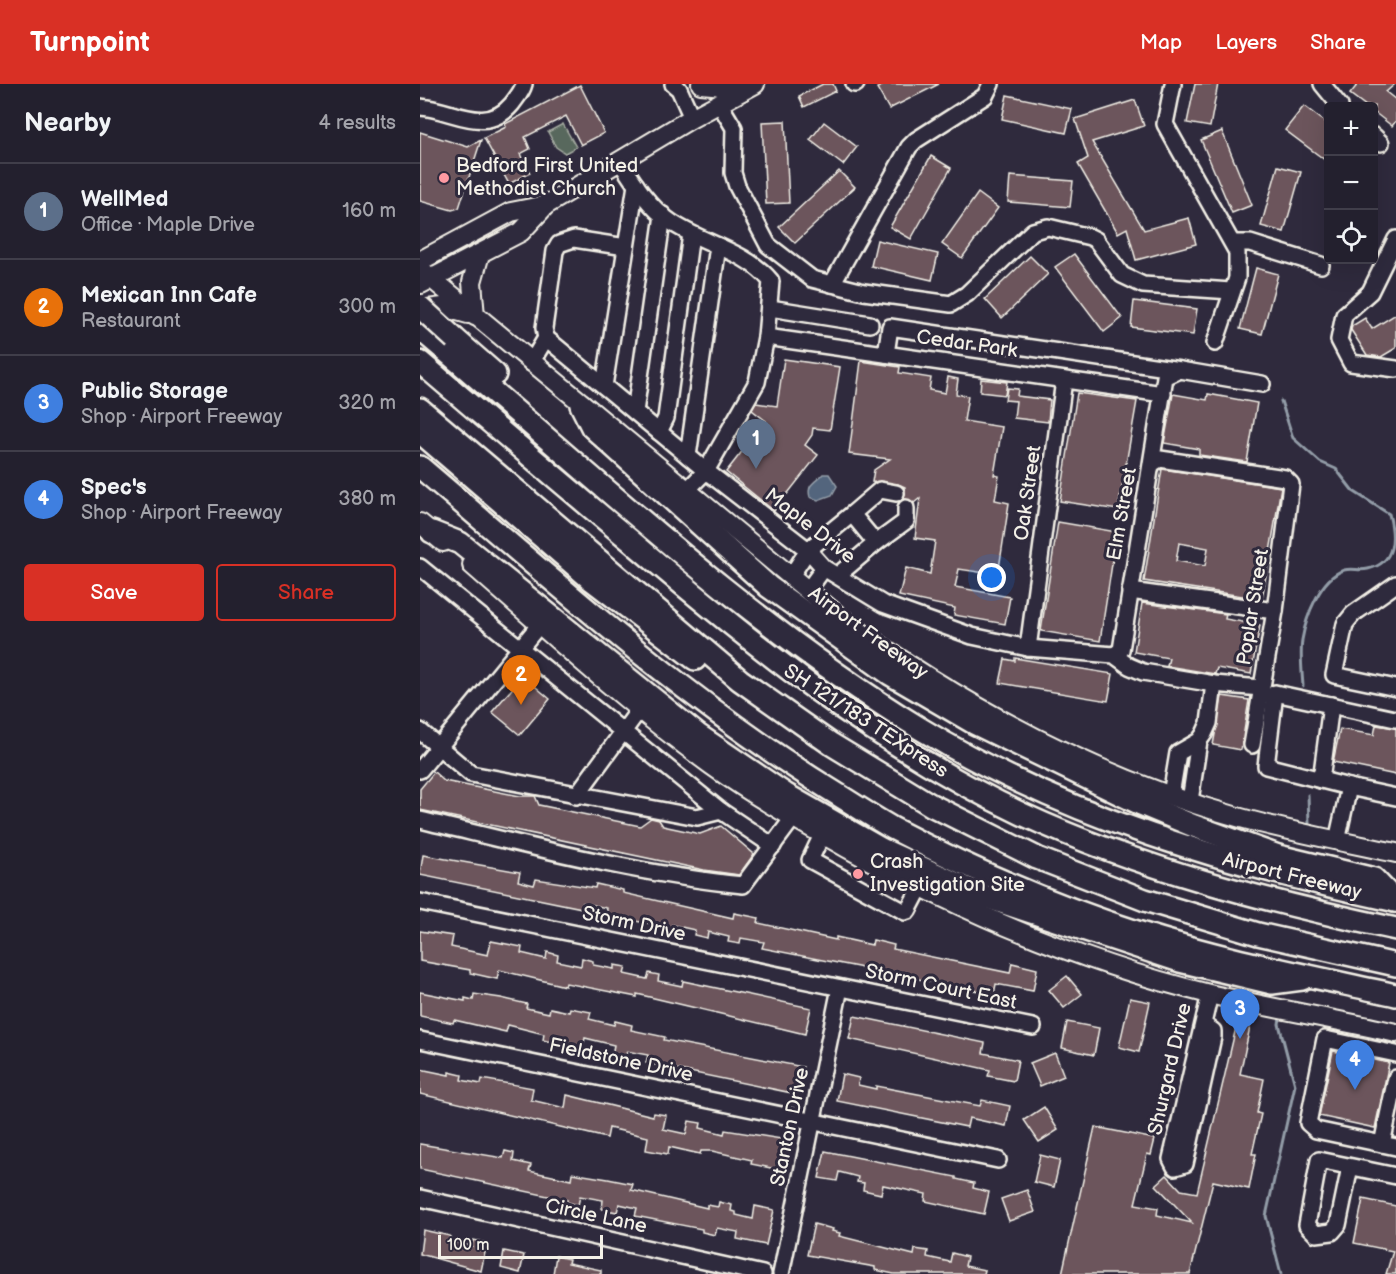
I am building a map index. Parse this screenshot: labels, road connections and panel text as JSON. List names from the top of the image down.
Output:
{
  "streets": {
    "highway": ["Airport Freeway", "SH 121/183 TEXpress"],
    "street": [
      "Cedar Park",
      "Oak Street",
      "Elm Street",
      "Maple Drive",
      "Poplar Street",
      "Storm Drive",
      "Storm Court East",
      "Fieldstone Drive",
      "Shurgard Drive",
      "Stanton Drive",
      "Circle Lane"
    ]
  },
  "crossings": [
    ["Cedar Park", "Oak Street"],
    ["Cedar Park", "Elm Street"],
    ["Oak Street", "Maple Drive"],
    ["Elm Street", "Maple Drive"],
    ["Elm Street", "Poplar Street"],
    ["Maple Drive", "Poplar Street"],
    ["Storm Drive", "Storm Court East"],
    ["Storm Drive", "Stanton Drive"],
    ["Storm Court East", "Stanton Drive"],
    ["Fieldstone Drive", "Stanton Drive"]
  ],
  "places": ["Bedford First United Methodist Church", "Crash Investigation Site"],
  "scale_bar": "100 m",
  "page": {
    "header": "Turnpoint",
    "nav": ["Map", "Layers", "Share"],
    "heading": ["Nearby", "4 results"],
    "map_buttons": ["+", "−"],
    "list": [
      {
        "mark": "1",
        "name": "WellMed",
        "note": "Office · Maple Drive",
        "value": "160 m"
      },
      {
        "mark": "2",
        "name": "Mexican Inn Cafe",
        "note": "Restaurant",
        "value": "300 m"
      },
      {
        "mark": "3",
        "name": "Public Storage",
        "note": "Shop · Airport Freeway",
        "value": "320 m"
      },
      {
        "mark": "4",
        "name": "Spec's",
        "note": "Shop · Airport Freeway",
        "value": "380 m"
      }
    ],
    "pins": [
      "1",
      "2",
      "3",
      "4"
    ],
    "buttons": ["Save", "Share"],
    "scale": "100 m"
  }
}
